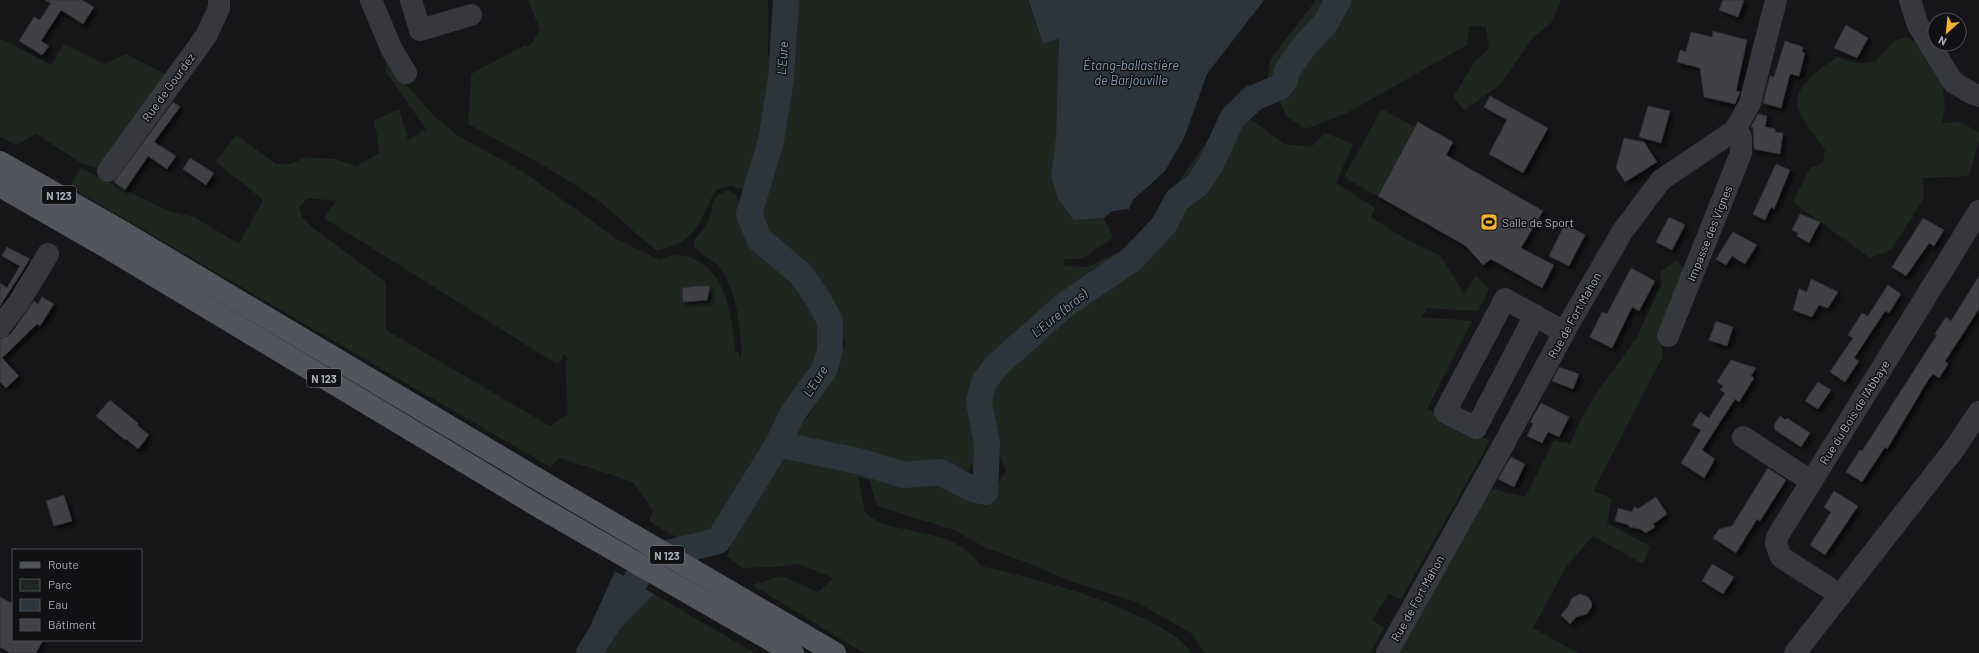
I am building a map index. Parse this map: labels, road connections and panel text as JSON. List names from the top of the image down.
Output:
{
  "streets": {
    "main road": ["N 123"],
    "street": [
      "Rue de Gourdez",
      "Impasse des Vignes",
      "Rue de Fort Mahon",
      "Rue du Bois de l'Abbaye"
    ]
  },
  "crossings": [
    ["Impasse des Vignes", "Rue de Fort Mahon"]
  ],
  "water": ["L'Eure", "Étang-ballastière de Barjouville", "L'Eure (bras)"],
  "places": {
    "sports": ["Salle de Sport"]
  },
  "legend": [
    "Route",
    "Parc",
    "Eau",
    "Bâtiment"
  ],
  "north": "bottom left"
}
